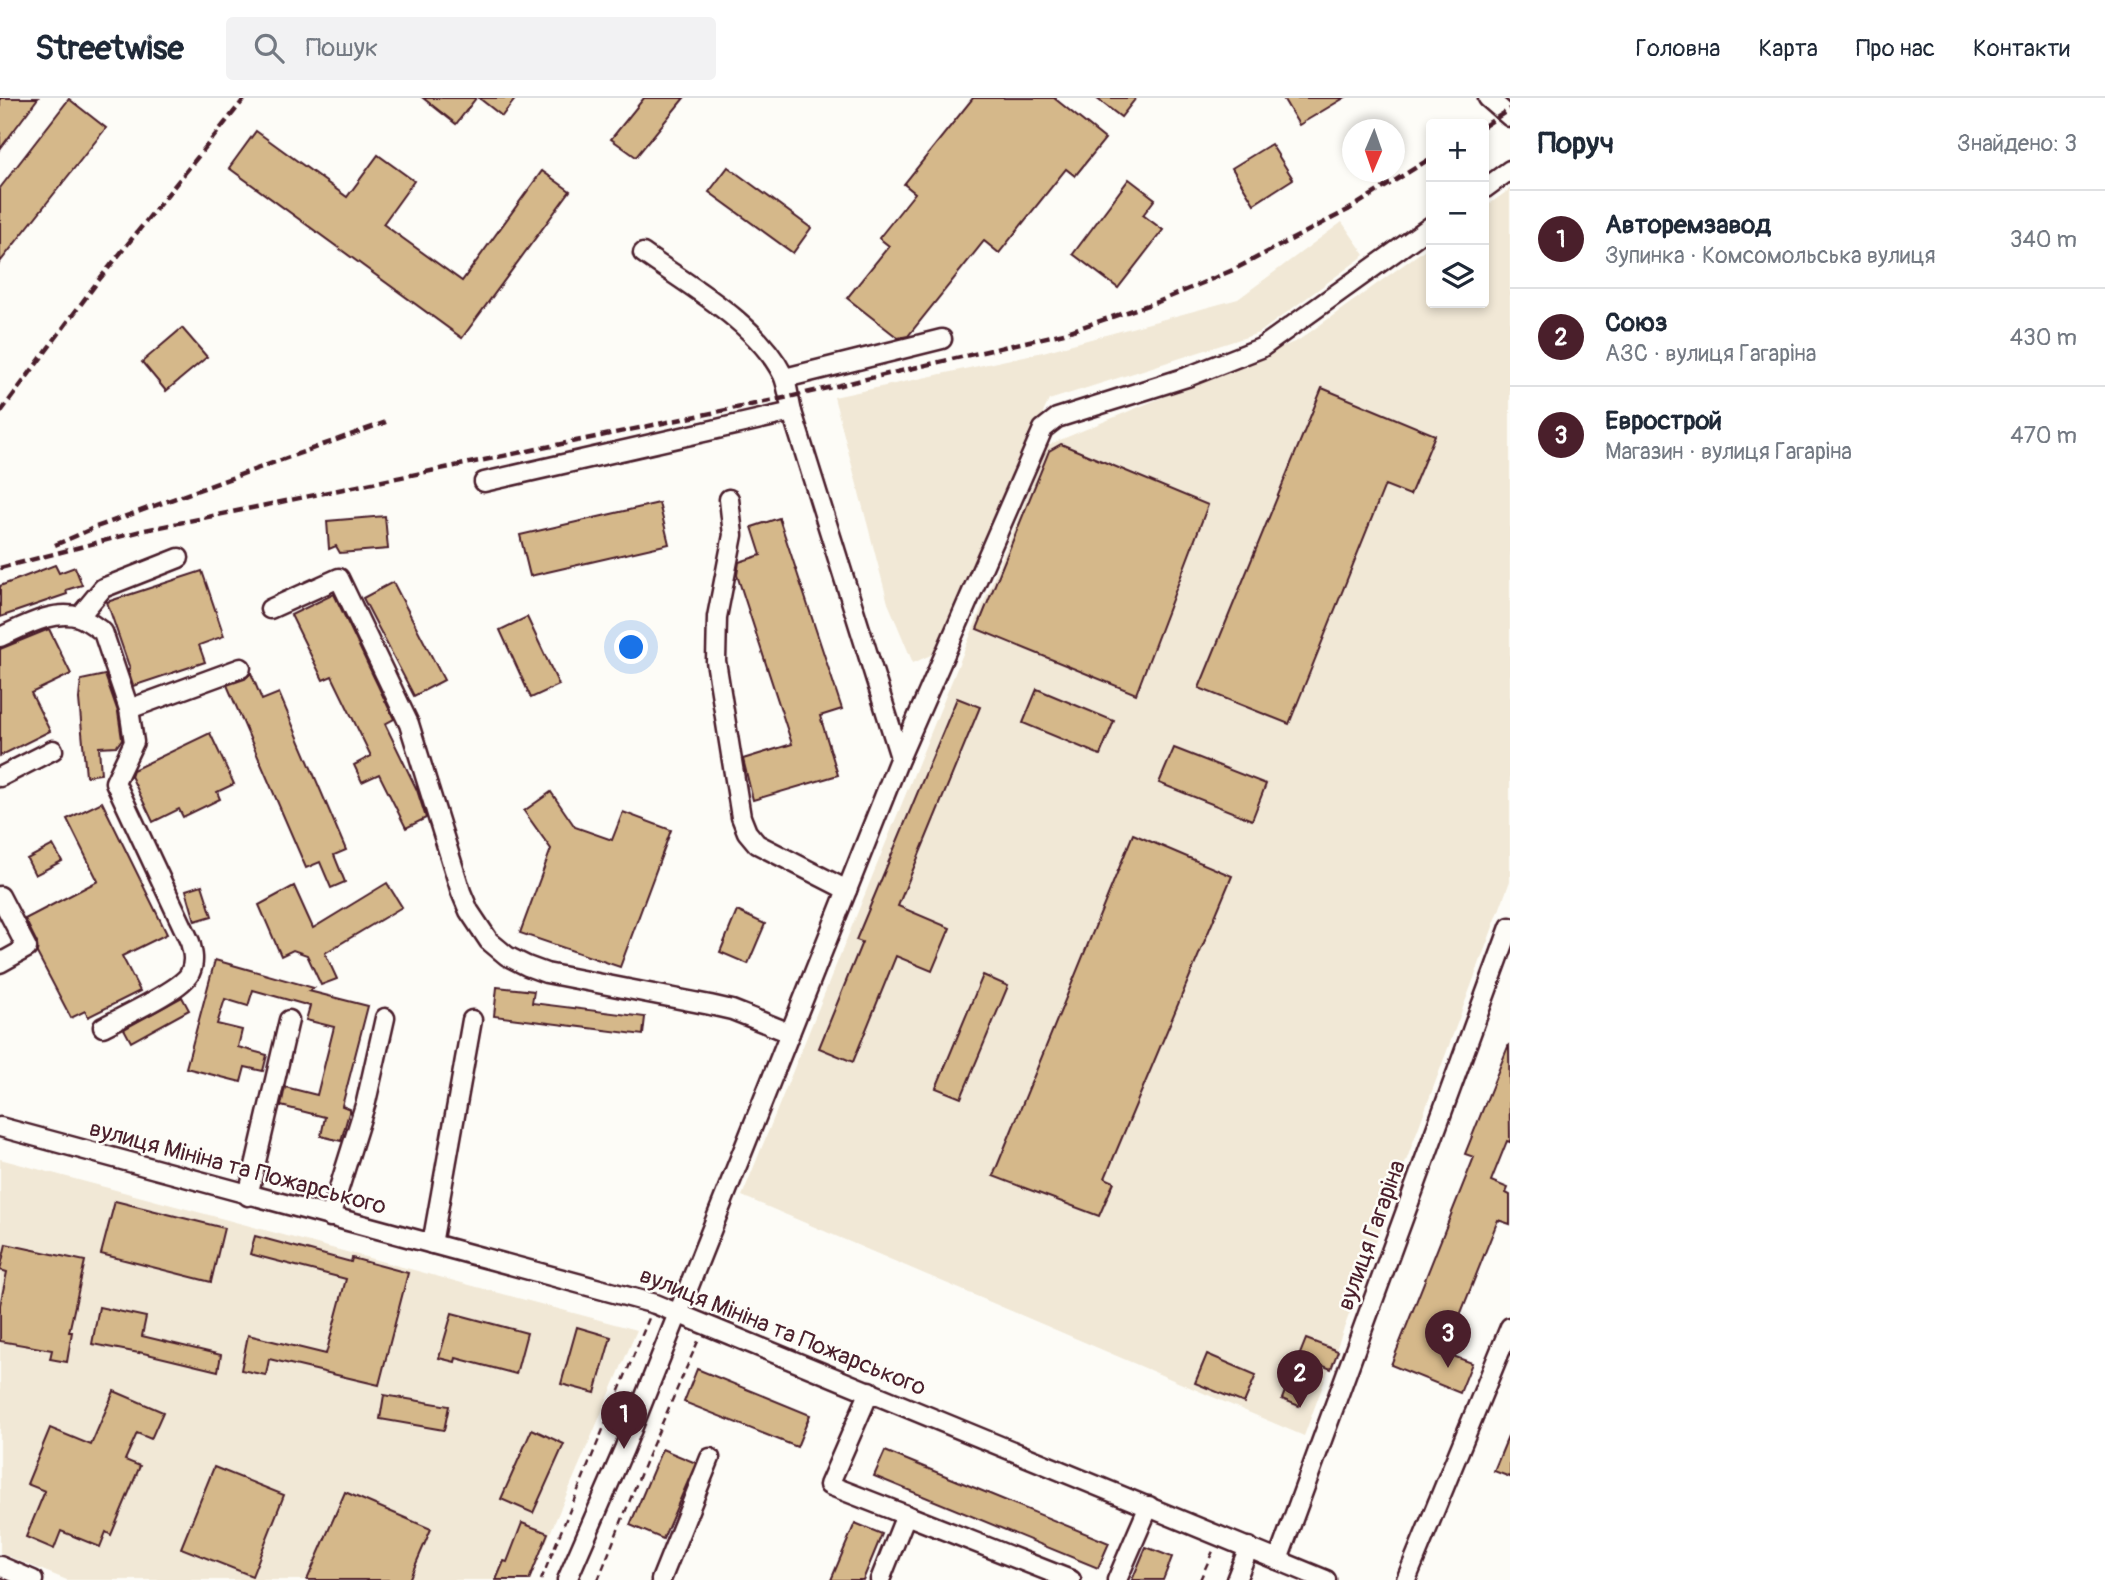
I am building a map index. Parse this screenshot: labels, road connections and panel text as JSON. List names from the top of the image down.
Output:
{
  "streets": {
    "street": ["вулиця Мініна та Пожарського", "вулиця Гагаріна"]
  },
  "crossings": [
    ["вулиця Мініна та Пожарського", "вулиця Гагаріна"]
  ],
  "north": "bottom",
  "page": {
    "header": "Streetwise",
    "search": "Пошук",
    "nav": [
      "Головна",
      "Карта",
      "Про нас",
      "Контакти"
    ],
    "heading": ["Поруч", "Знайдено: 3"],
    "map_buttons": ["+", "−"],
    "list": [
      {
        "mark": "1",
        "name": "Авторемзавод",
        "note": "Зупинка · Комсомольська вулиця",
        "value": "340 m"
      },
      {
        "mark": "2",
        "name": "Союз",
        "note": "АЗС · вулиця Гагаріна",
        "value": "430 m"
      },
      {
        "mark": "3",
        "name": "Еврострой",
        "note": "Магазин · вулиця Гагаріна",
        "value": "470 m"
      }
    ],
    "pins": ["3", "2", "1"]
  }
}
